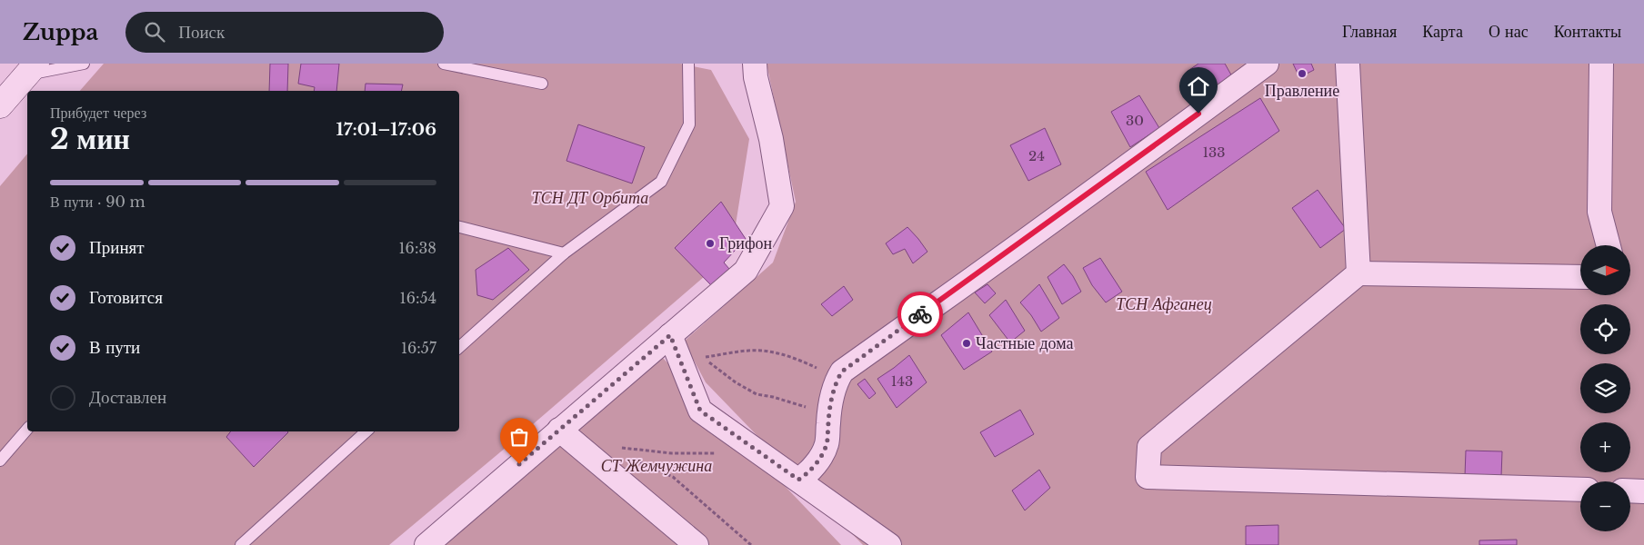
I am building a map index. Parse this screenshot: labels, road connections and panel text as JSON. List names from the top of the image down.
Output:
{
  "parks": ["ТСН ДТ Орбита", "ТСН Афганец", "СТ Жемчужина"],
  "places": ["Правление", "Грифон", "Частные дома"],
  "house_numbers": [
    "30",
    "133",
    "24",
    "143"
  ],
  "north": "right",
  "page": {
    "header": "Zuppa",
    "search": "Поиск",
    "nav": [
      "Главная",
      "Карта",
      "О нас",
      "Контакты"
    ],
    "heading": ["2 мин", "Прибудет через", "17:01–17:06"],
    "bar": "В пути · 90 m",
    "list": [
      ["Принят", "16:38"],
      ["Готовится", "16:54"],
      ["В пути", "16:57"],
      "Доставлен"
    ],
    "map_buttons": ["+", "−"]
  }
}
